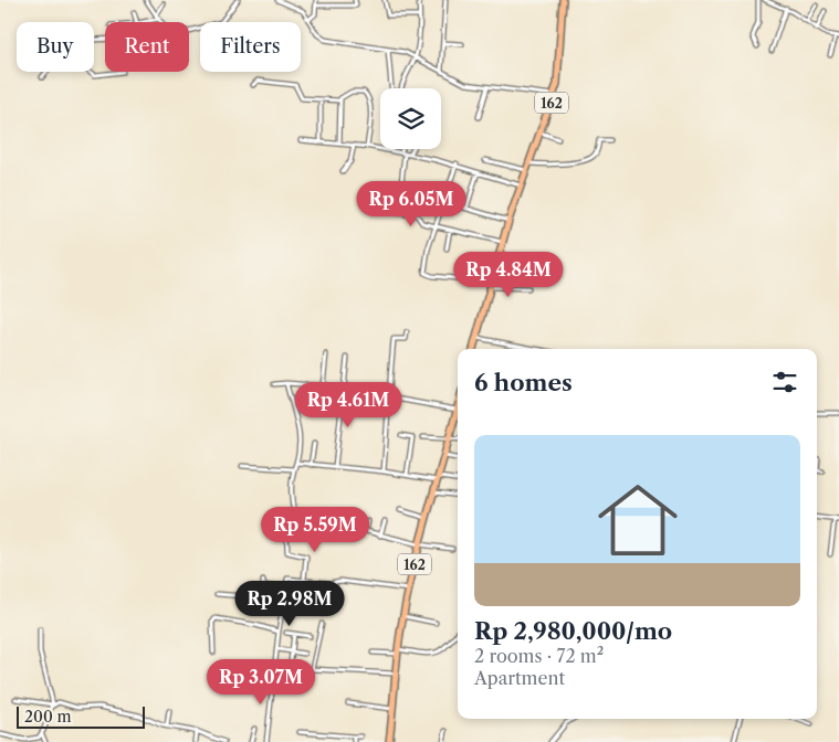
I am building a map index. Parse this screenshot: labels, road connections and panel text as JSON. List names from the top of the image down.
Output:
{
  "streets": {
    "main road": ["162"]
  },
  "scale_bar": "200 m",
  "page": {
    "chip": ["Buy", "Rent", "Filters"],
    "price": [
      "Rp 6.05M",
      "Rp 4.84M",
      "Rp 4.61M",
      "Rp 5.59M",
      "Rp 2.98M",
      "Rp 3.07M"
    ],
    "heading": "6 homes",
    "list": [
      {
        "name": "Rp 2,980,000/mo",
        "note": "2 rooms · 72 m² · Apartment"
      }
    ],
    "scale": "200 m"
  }
}
